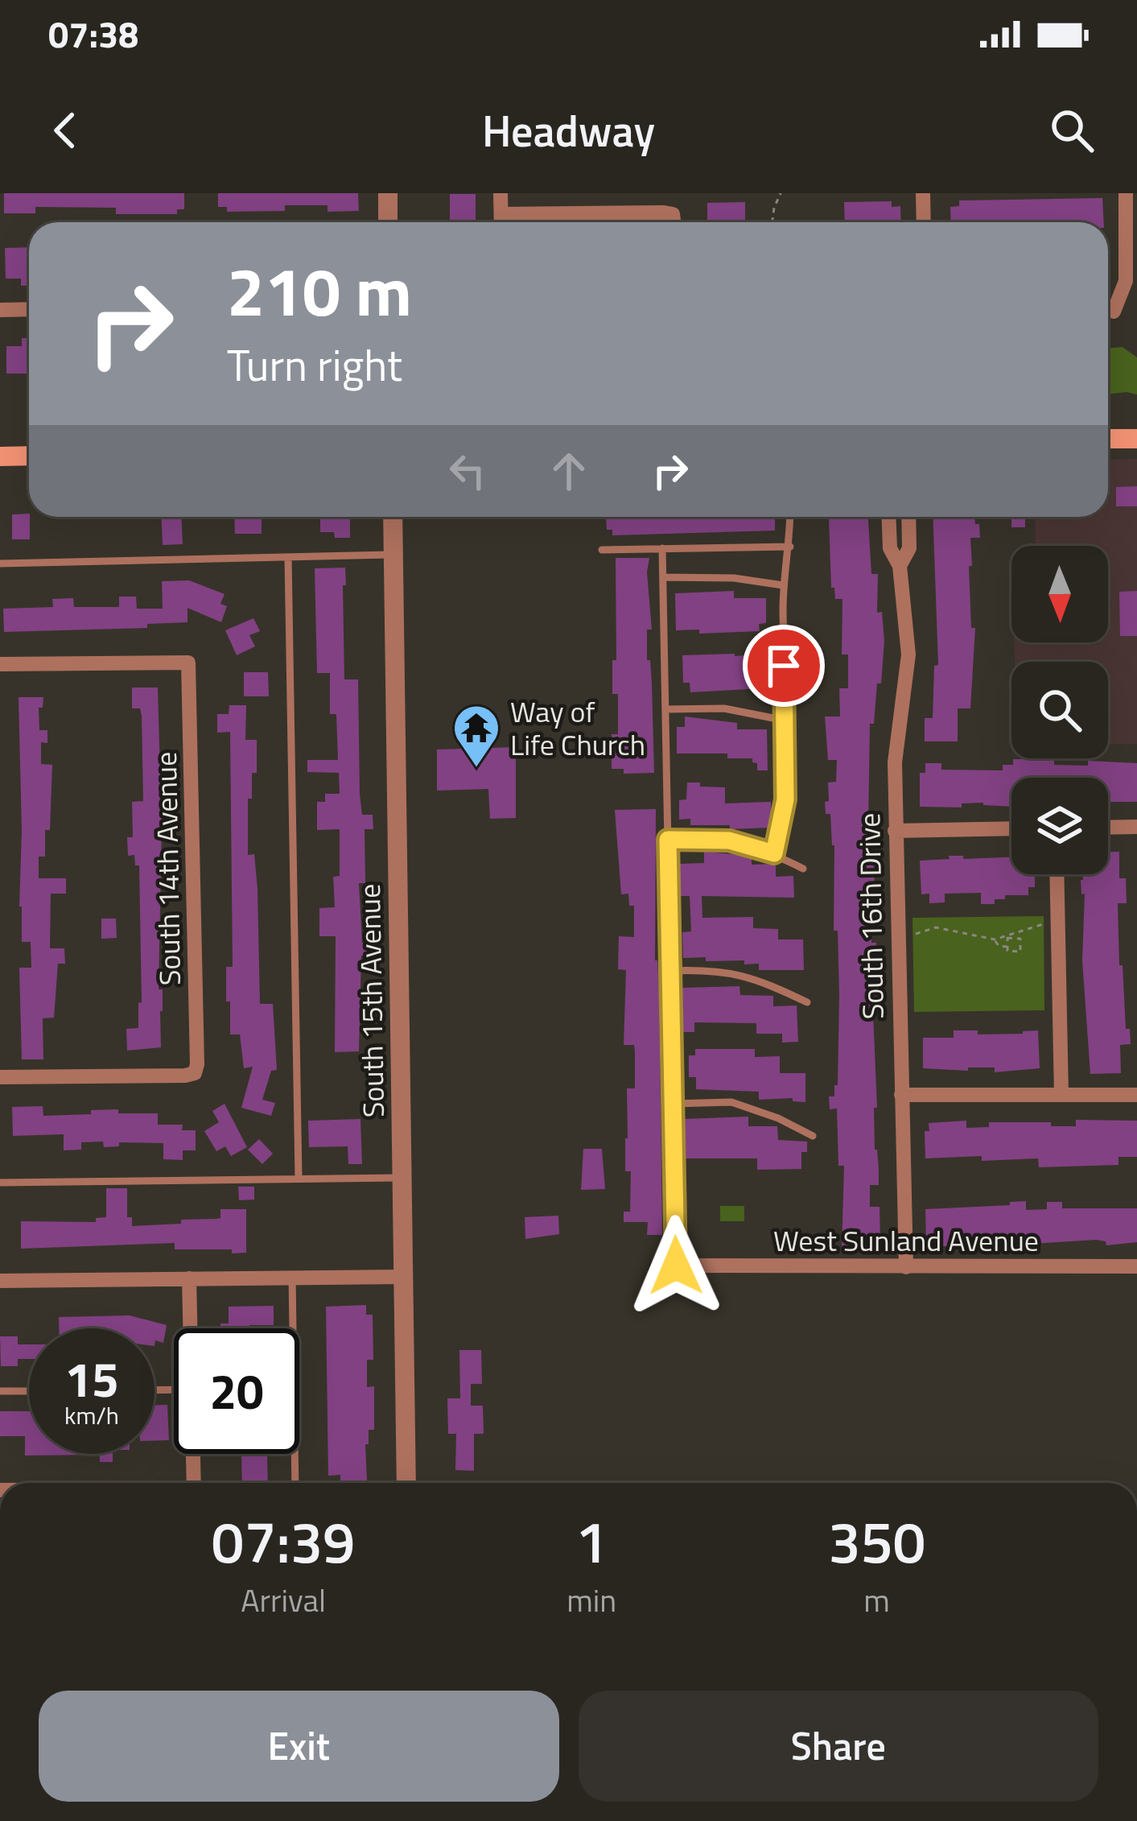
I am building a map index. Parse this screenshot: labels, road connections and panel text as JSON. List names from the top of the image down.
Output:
{
  "streets": {
    "street": [
      "South 14th Avenue",
      "South 16th Drive",
      "South 15th Avenue",
      "West Sunland Avenue"
    ]
  },
  "crossings": [
    ["South 16th Drive", "West Sunland Avenue"]
  ],
  "places": {
    "temple": ["Way of Life Church"]
  },
  "north": "bottom",
  "page": {
    "status": "07:38",
    "header": "Headway",
    "turn": ["210 m", "Turn right"],
    "speed": "15 km/h",
    "limit": "20",
    "eta": [
      "07:39",
      "Arrival",
      "1",
      "min",
      "350",
      "m"
    ],
    "buttons": ["Exit", "Share"]
  }
}
